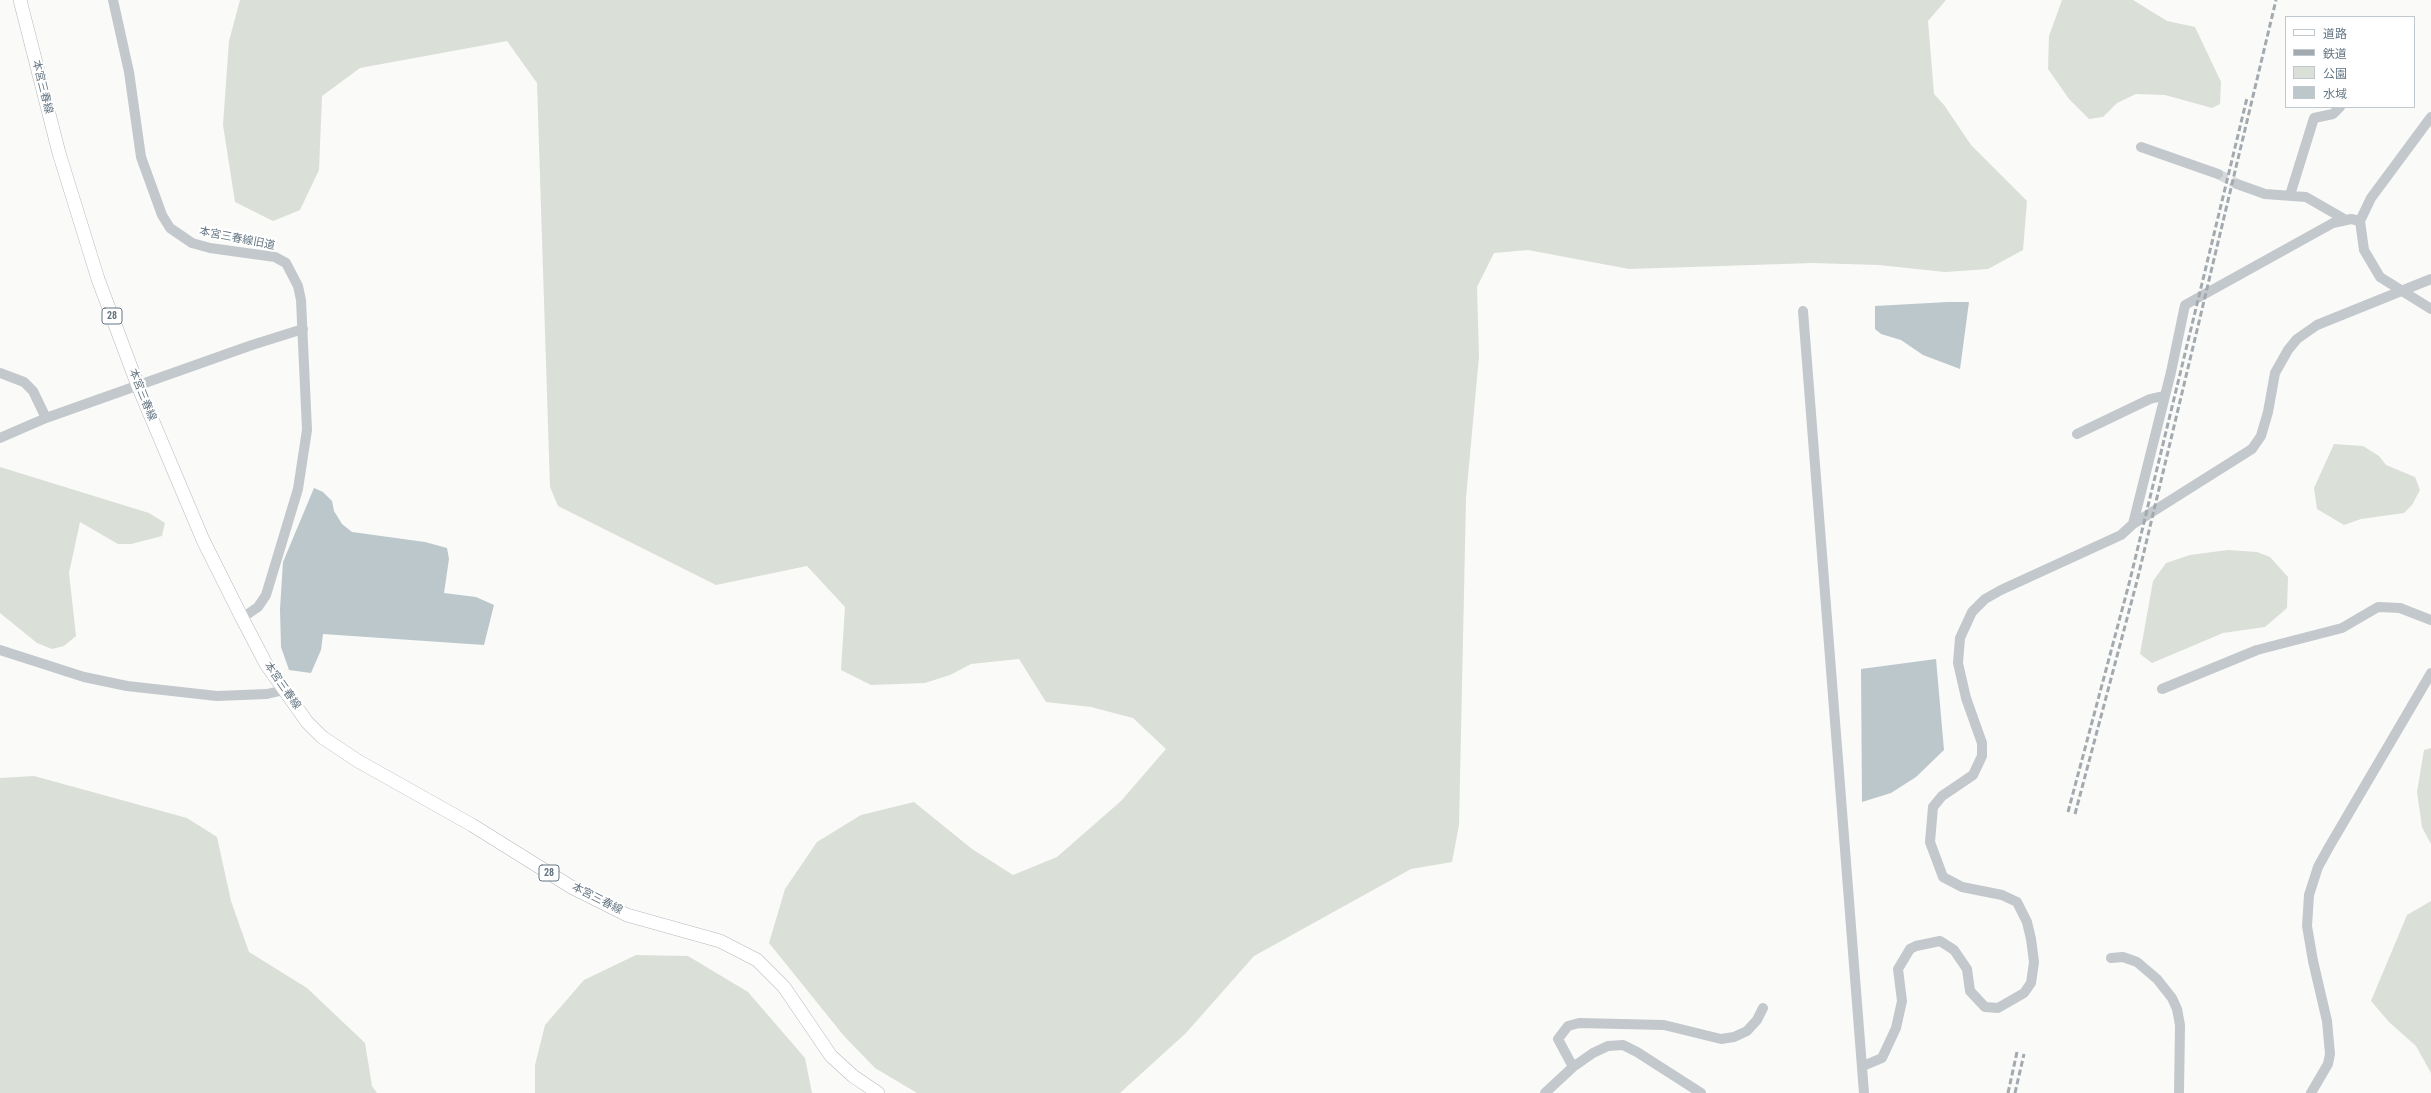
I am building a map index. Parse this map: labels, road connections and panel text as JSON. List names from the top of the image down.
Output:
{
  "streets": {
    "main road": ["本宮三春線", "28"],
    "street": ["本宮三春線旧道"]
  },
  "crossings": [
    ["本宮三春線", "本宮三春線旧道"]
  ],
  "legend": [
    "道路",
    "鉄道",
    "公園",
    "水域"
  ]
}
